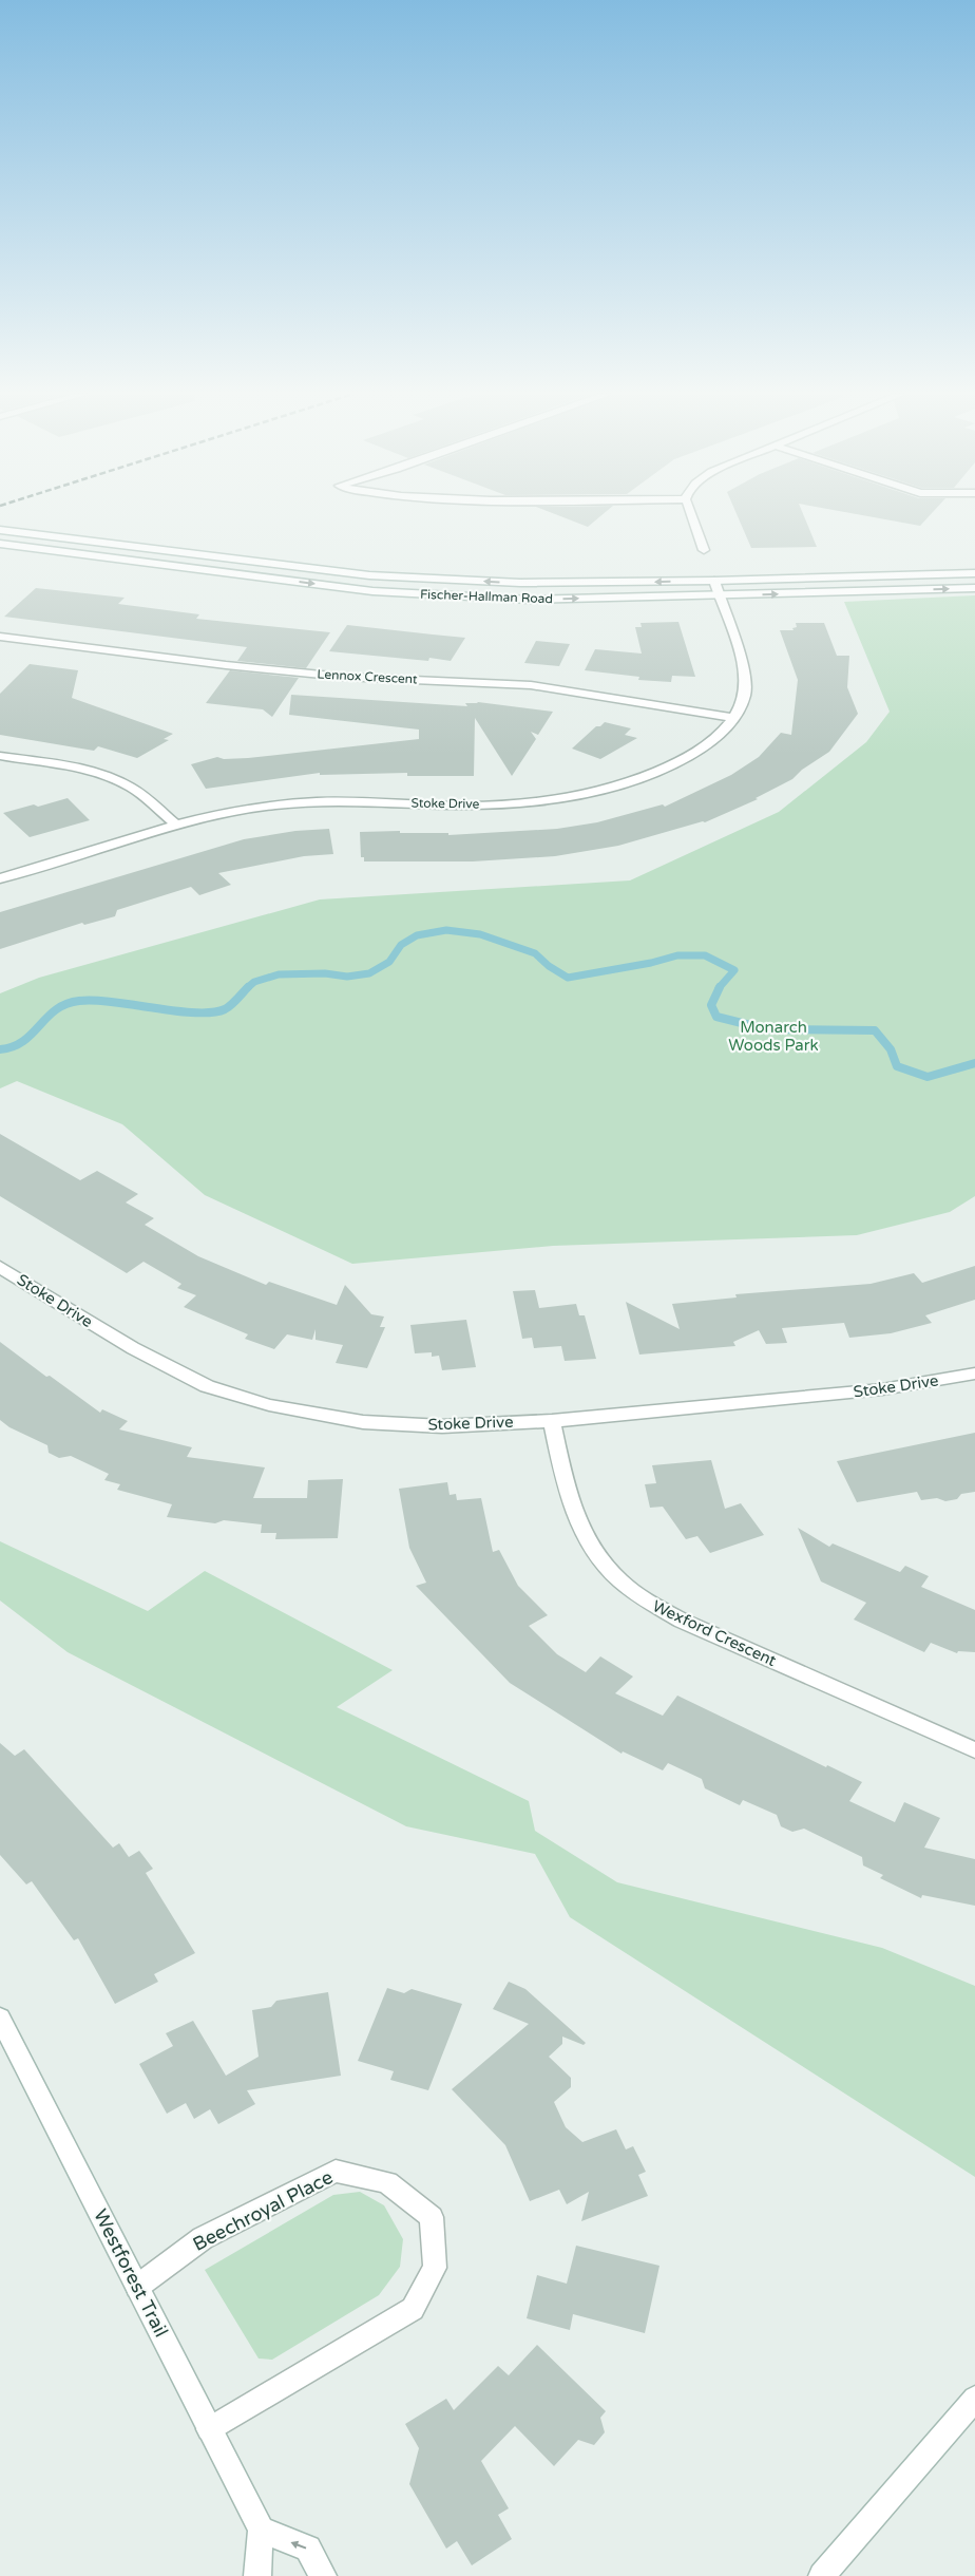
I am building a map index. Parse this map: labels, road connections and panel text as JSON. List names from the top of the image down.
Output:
{
  "streets": {
    "street": [
      "Fischer-Hallman Road",
      "Lennox Crescent",
      "Stoke Drive",
      "Wexford Crescent",
      "Beechroyal Place",
      "Westforest Trail"
    ]
  },
  "crossings": [
    ["Fischer-Hallman Road", "Stoke Drive"],
    ["Lennox Crescent", "Stoke Drive"],
    ["Stoke Drive", "Wexford Crescent"],
    ["Beechroyal Place", "Westforest Trail"]
  ],
  "parks": ["Monarch Woods Park"]
}
